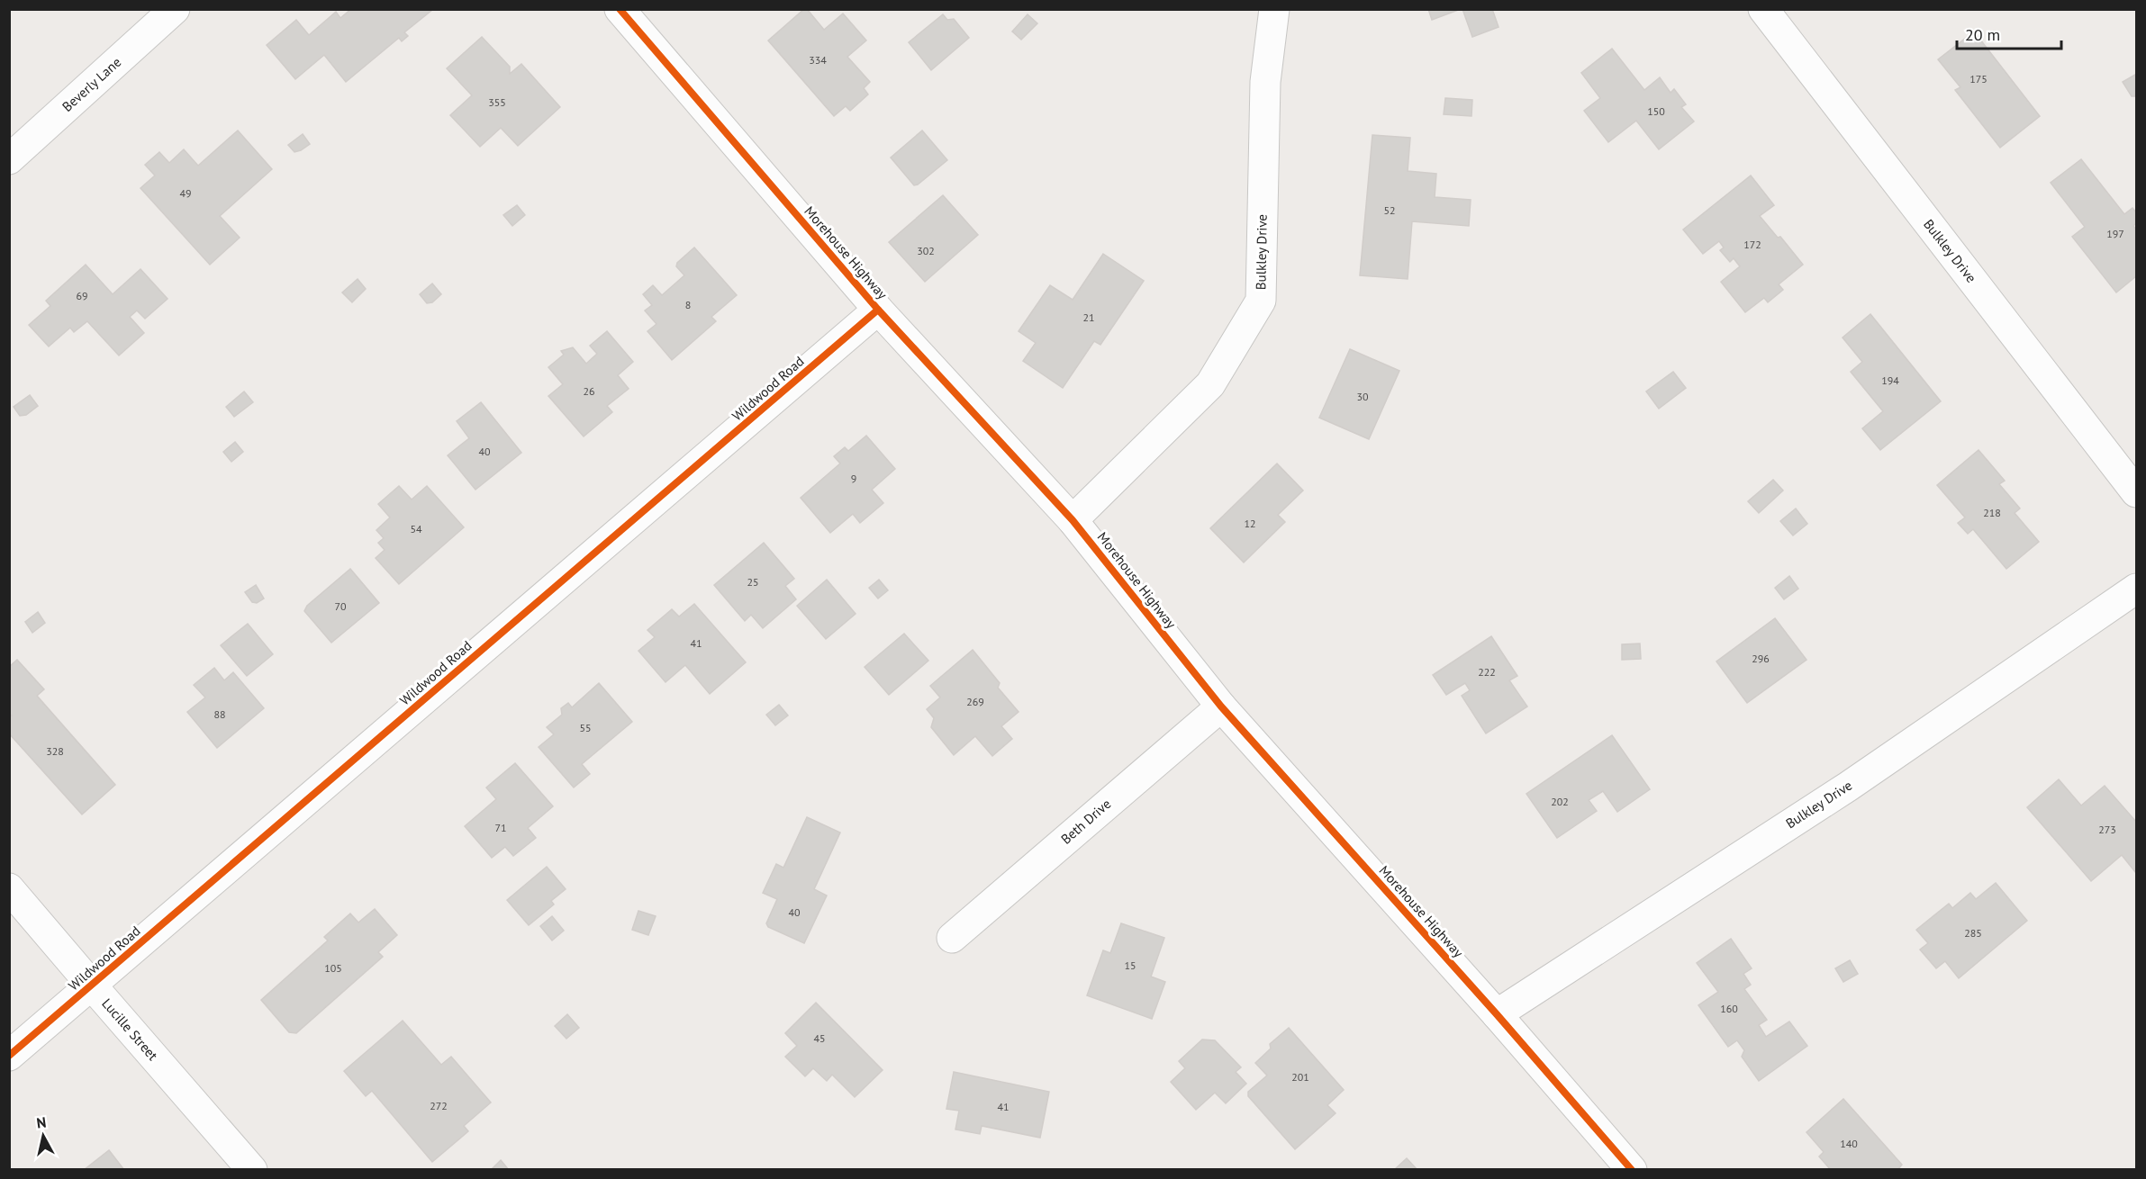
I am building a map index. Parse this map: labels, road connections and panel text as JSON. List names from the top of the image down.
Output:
{
  "streets": {
    "street": [
      "Beverly Lane",
      "Bulkley Drive",
      "Morehouse Highway",
      "Wildwood Road",
      "Beth Drive",
      "Lucille Street"
    ]
  },
  "crossings": [
    ["Bulkley Drive", "Morehouse Highway"],
    ["Morehouse Highway", "Wildwood Road"],
    ["Morehouse Highway", "Beth Drive"],
    ["Wildwood Road", "Lucille Street"]
  ],
  "house_numbers": [
    "334",
    "175",
    "355",
    "150",
    "49",
    "52",
    "197",
    "172",
    "302",
    "69",
    "8",
    "21",
    "194",
    "26",
    "30",
    "40",
    "9",
    "218",
    "12",
    "54",
    "25",
    "70",
    "41",
    "296",
    "222",
    "269",
    "88",
    "55",
    "328",
    "202",
    "71",
    "273",
    "40",
    "285",
    "15",
    "105",
    "160",
    "45",
    "201",
    "272",
    "41",
    "140"
  ],
  "scale_bar": "20 m",
  "north": "top"
}
